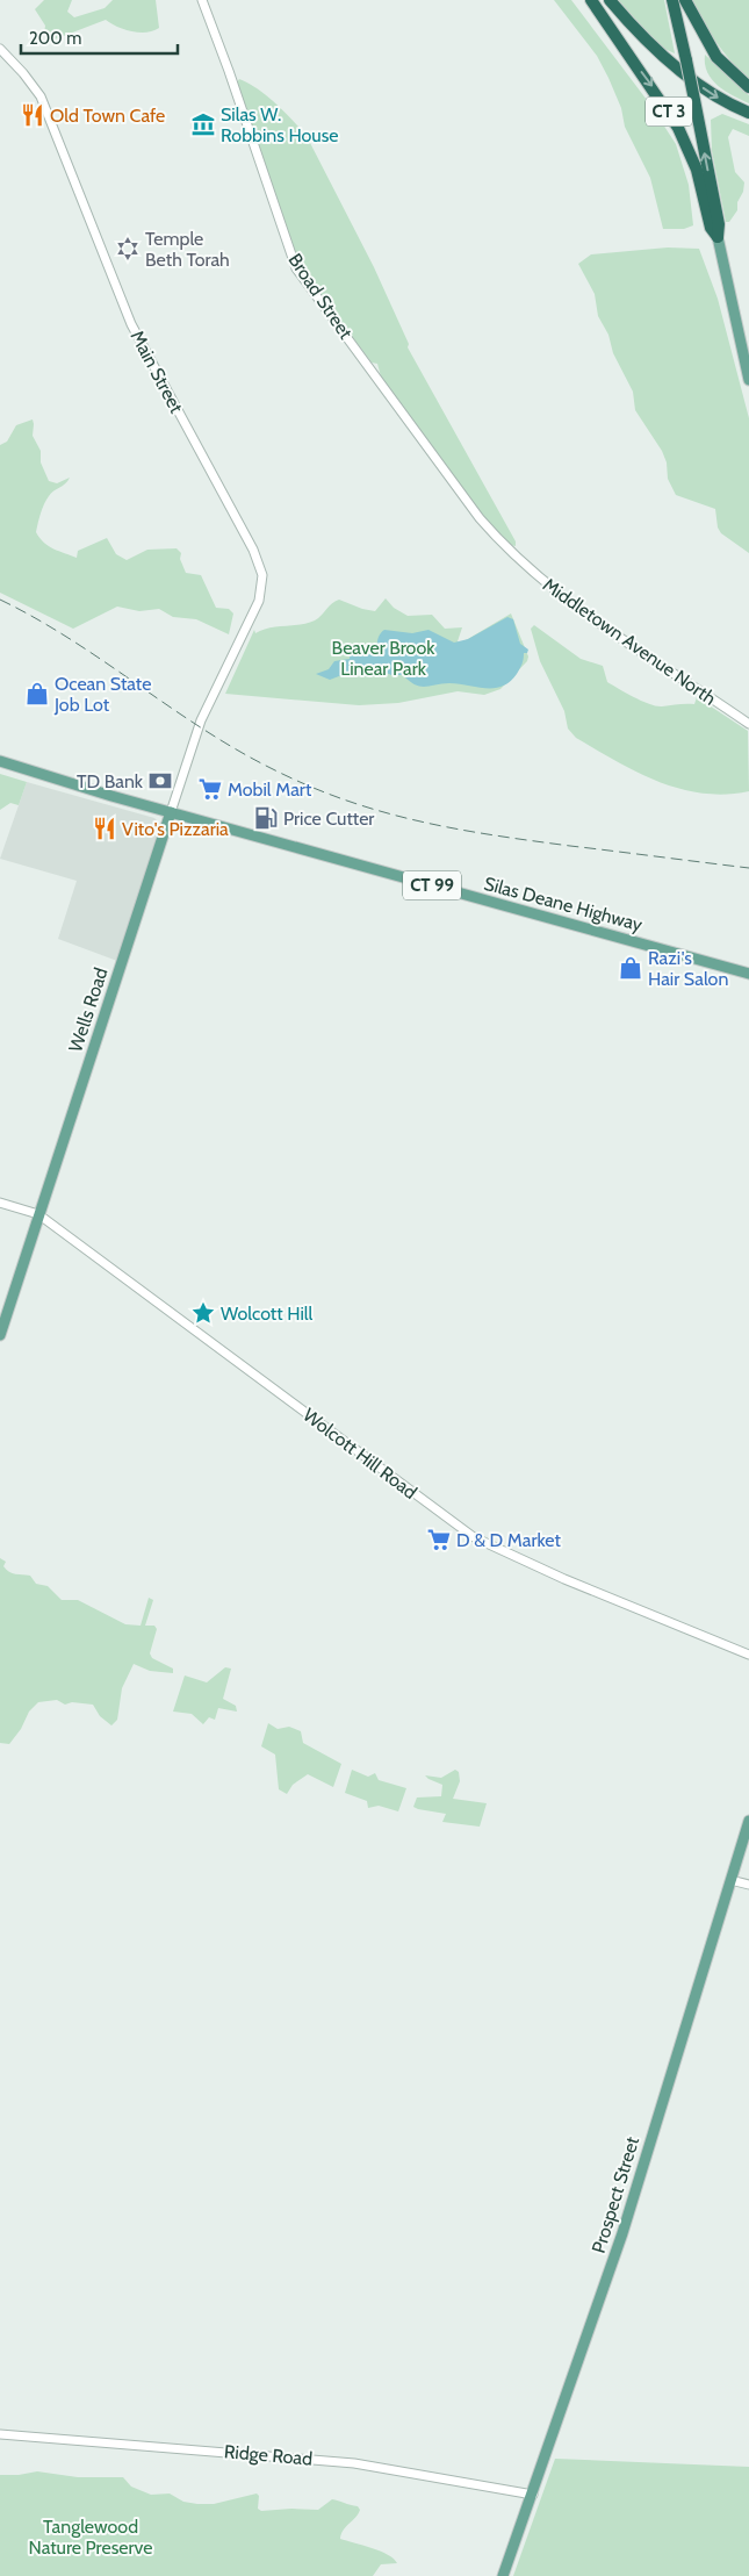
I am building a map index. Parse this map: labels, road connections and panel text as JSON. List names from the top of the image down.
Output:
{
  "streets": {
    "highway": ["CT 3"],
    "main road": [
      "CT 99",
      "Silas Deane Highway",
      "Wells Road",
      "Prospect Street"
    ],
    "street": [
      "Broad Street",
      "Main Street",
      "Middletown Avenue North",
      "Wolcott Hill Road",
      "Ridge Road"
    ]
  },
  "crossings": [
    ["Broad Street", "Middletown Avenue North"],
    ["Main Street", "Wells Road"],
    ["Silas Deane Highway", "Wells Road"],
    ["Wells Road", "Wolcott Hill Road"],
    ["Prospect Street", "Ridge Road"]
  ],
  "parks": ["Beaver Brook Linear Park", "Tanglewood Nature Preserve"],
  "places": {
    "restaurant": ["Old Town Cafe", "Vito's Pizzaria"],
    "museum": ["Silas W. Robbins House"],
    "synagogue": ["Temple Beth Torah"],
    "shop": ["Ocean State Job Lot", "Razi's Hair Salon"],
    "bank": ["TD Bank"],
    "supermarket": ["Mobil Mart", "D & D Market"],
    "fuel station": ["Price Cutter"],
    "place": ["Wolcott Hill"]
  },
  "scale_bar": "200 m"
}
